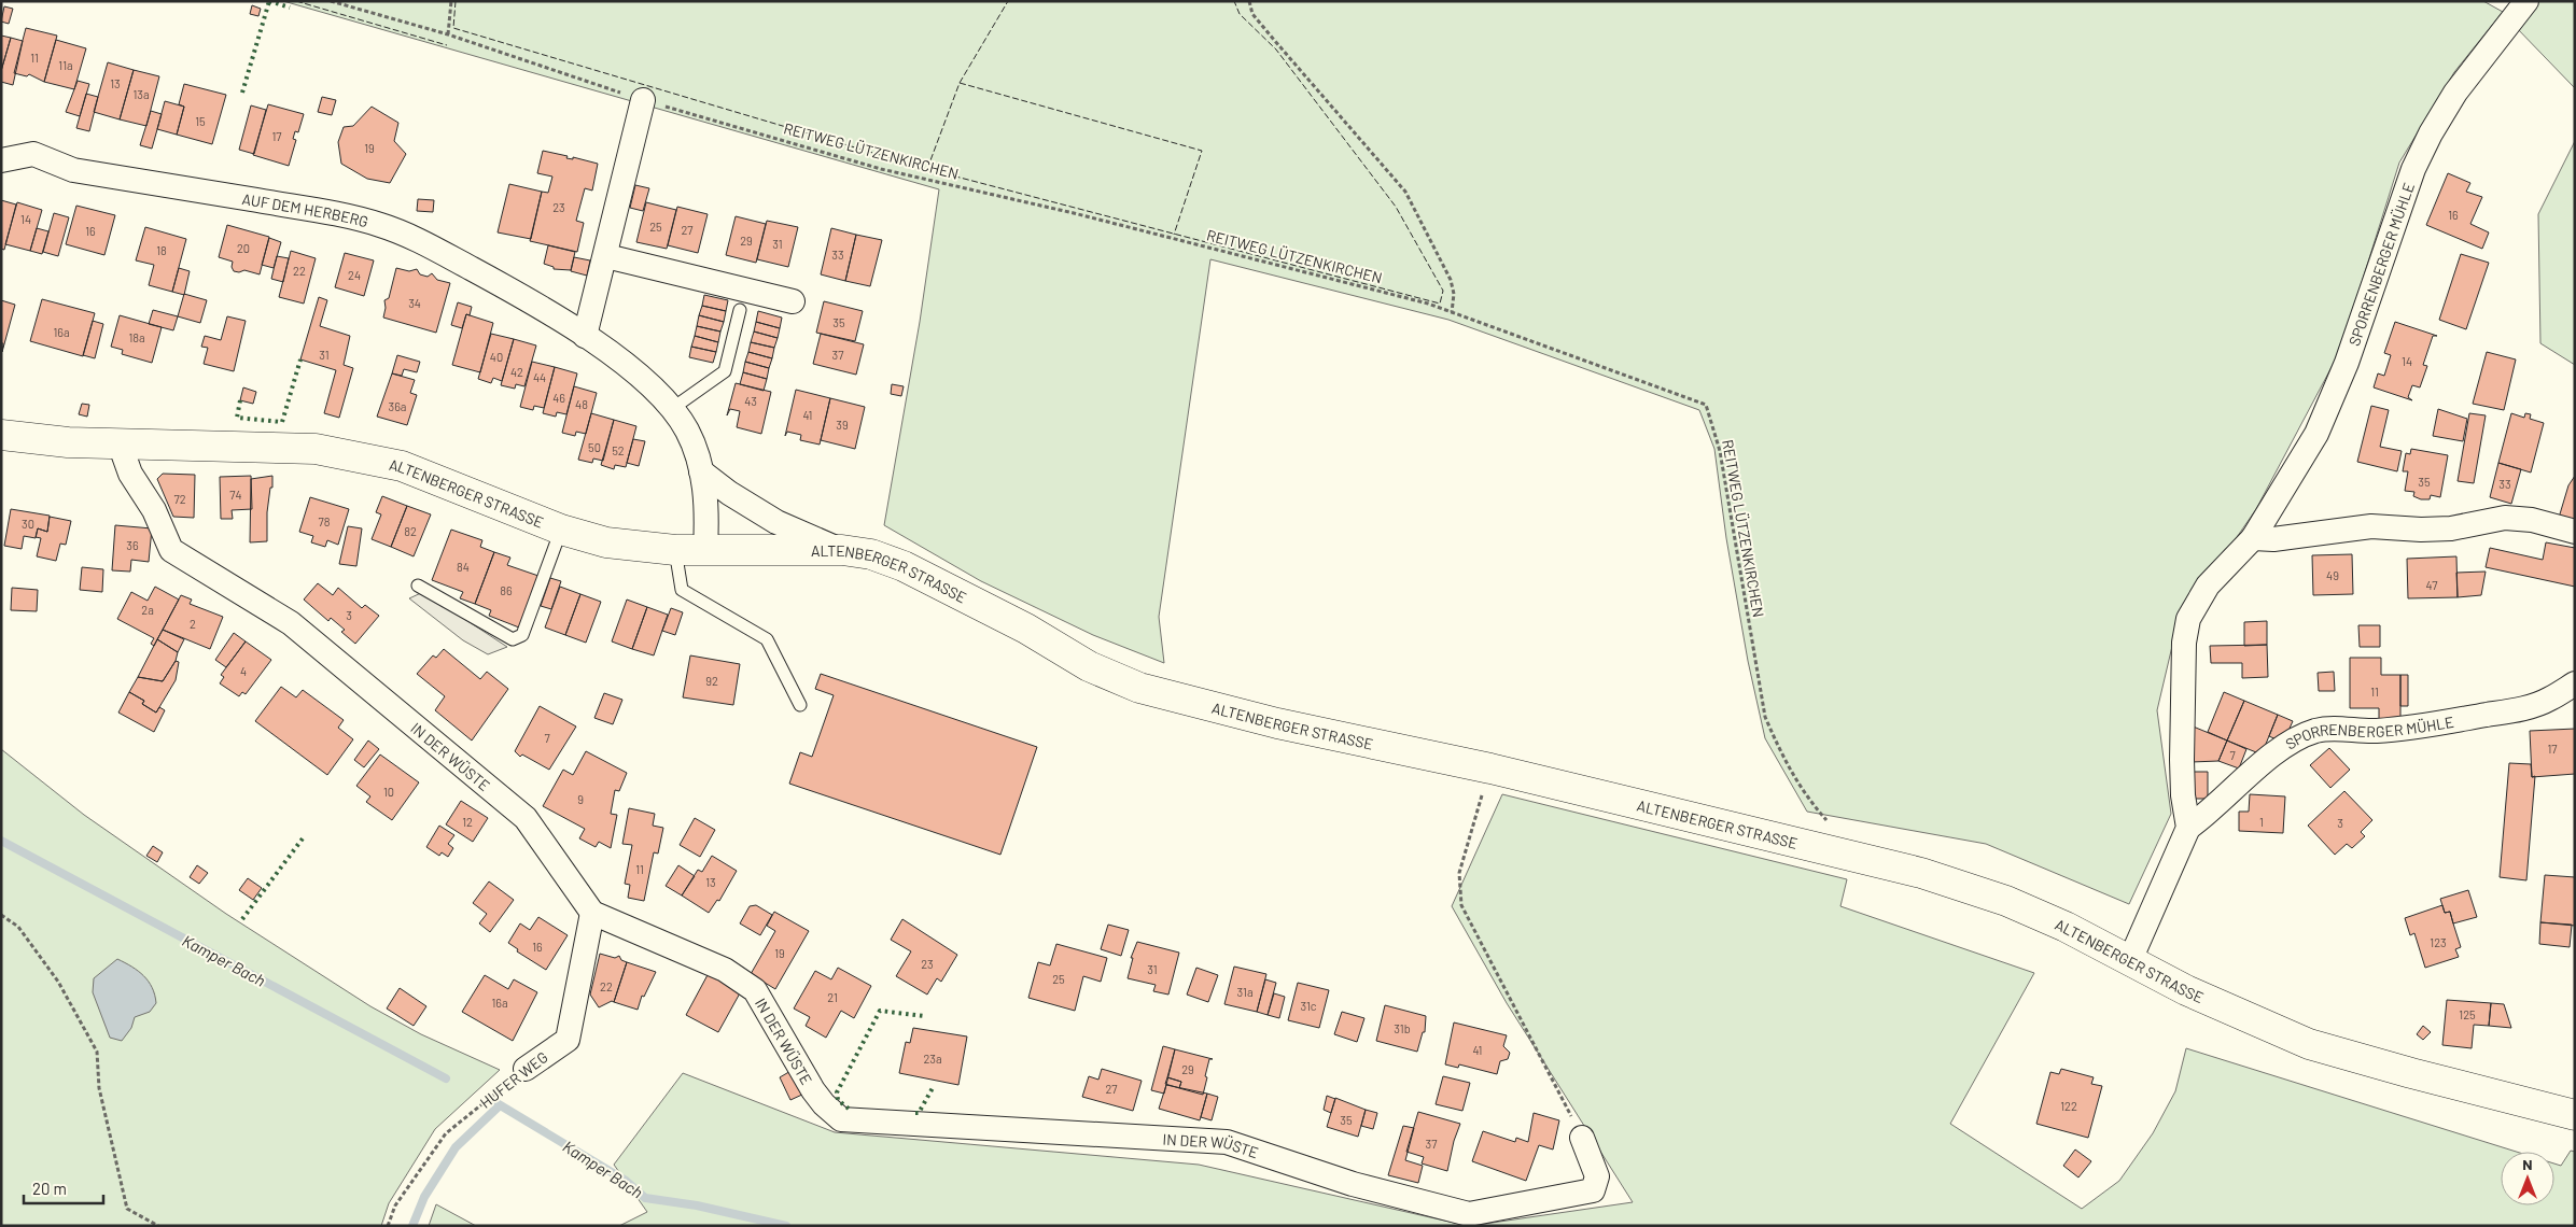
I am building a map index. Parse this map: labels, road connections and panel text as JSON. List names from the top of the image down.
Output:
{
  "streets": {
    "main road": ["ALTENBERGER STRASSE"],
    "street": [
      "AUF DEM HERBERG",
      "SPORRENBERGER MÜHLE",
      "IN DER WÜSTE",
      "HUFER WEG"
    ],
    "path": ["REITWEG LÜTZENKIRCHEN"]
  },
  "crossings": [
    ["REITWEG LÜTZENKIRCHEN", "ALTENBERGER STRASSE"],
    ["AUF DEM HERBERG", "ALTENBERGER STRASSE"],
    ["ALTENBERGER STRASSE", "IN DER WÜSTE"],
    ["IN DER WÜSTE", "HUFER WEG"]
  ],
  "water": ["Kamper Bach"],
  "house_numbers": [
    "11",
    "11a",
    "13",
    "13a",
    "15",
    "17",
    "19",
    "23",
    "16",
    "14",
    "25",
    "27",
    "16",
    "29",
    "31",
    "20",
    "18",
    "33",
    "22",
    "24",
    "34",
    "35",
    "16a",
    "18a",
    "31",
    "37",
    "40",
    "14",
    "42",
    "44",
    "46",
    "43",
    "48",
    "36a",
    "41",
    "39",
    "50",
    "52",
    "35",
    "33",
    "74",
    "72",
    "78",
    "30",
    "82",
    "36",
    "84",
    "49",
    "47",
    "86",
    "2a",
    "3",
    "2",
    "4",
    "92",
    "11",
    "7",
    "17",
    "7",
    "10",
    "9",
    "12",
    "1",
    "3",
    "11",
    "13",
    "123",
    "16",
    "19",
    "23",
    "31",
    "25",
    "22",
    "31a",
    "21",
    "16a",
    "31c",
    "125",
    "31b",
    "41",
    "23a",
    "29",
    "27",
    "122",
    "35",
    "37"
  ],
  "scale_bar": "20 m",
  "north": "top"
}
